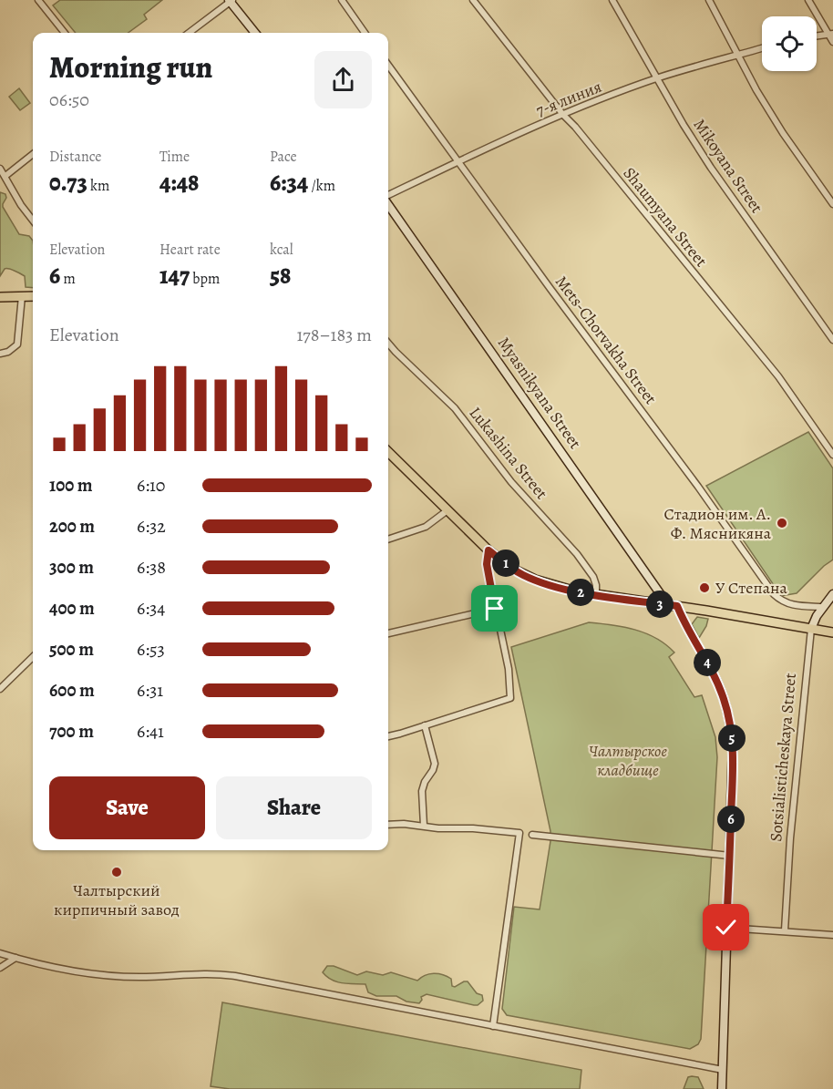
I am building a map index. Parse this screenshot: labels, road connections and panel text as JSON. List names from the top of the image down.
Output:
{
  "streets": {
    "street": [
      "7-я линия",
      "Mikoyana Street",
      "Shaumyana Street",
      "Mets-Chorvakha Street",
      "Myasnikyana Street",
      "Lukashina Street",
      "Sotsialisticheskaya Street"
    ]
  },
  "crossings": [
    ["7-я линия", "Mikoyana Street"],
    ["7-я линия", "Shaumyana Street"],
    ["7-я линия", "Mets-Chorvakha Street"],
    ["Mets-Chorvakha Street", "Sotsialisticheskaya Street"]
  ],
  "parks": ["Чалтырское кладбище"],
  "places": ["Стадион им. А. Ф. Мясникяна", "У Степана", "Чалтырский кирпичный завод"],
  "page": {
    "heading": ["Morning run", "06:50"],
    "stats": [
      ["Distance", "0.73 km"],
      ["Time", "4:48"],
      ["Pace", "6:34 /km"],
      ["Elevation", "6 m"],
      ["Heart rate", "147 bpm"],
      ["kcal", "58"]
    ],
    "chart": ["Elevation", "178–183 m"],
    "list": [
      {
        "name": "100 m",
        "note": "6:10"
      },
      {
        "name": "200 m",
        "note": "6:32"
      },
      {
        "name": "300 m",
        "note": "6:38"
      },
      {
        "name": "400 m",
        "note": "6:34"
      },
      {
        "name": "500 m",
        "note": "6:53"
      },
      {
        "name": "600 m",
        "note": "6:31"
      },
      {
        "name": "700 m",
        "note": "6:41"
      }
    ],
    "pins": [
      "1",
      "2",
      "3",
      "4",
      "5",
      "6"
    ],
    "buttons": ["Save", "Share"]
  }
}
